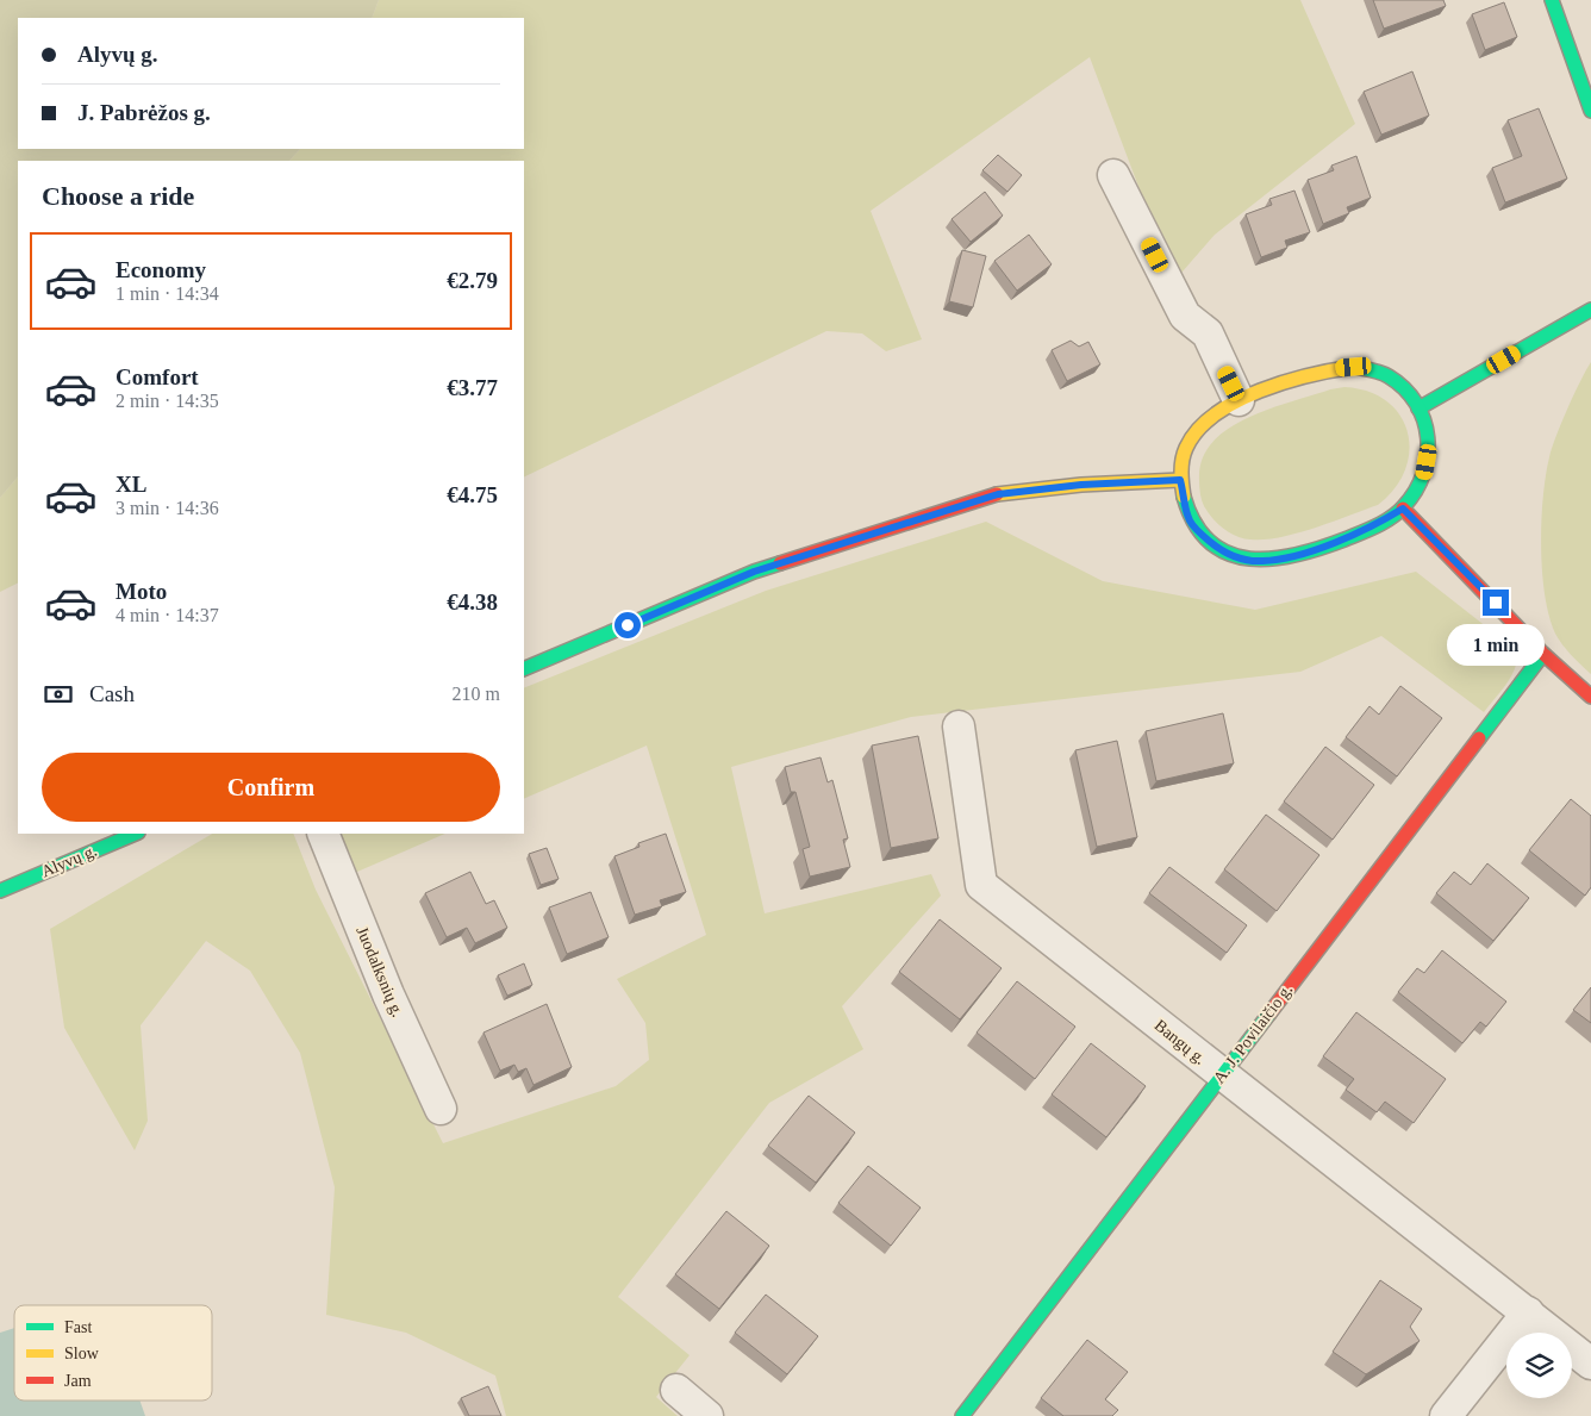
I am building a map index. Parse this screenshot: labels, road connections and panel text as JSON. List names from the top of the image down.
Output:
{
  "streets": {
    "main road": ["Alyvų g.", "A. J. Povilaičio g."],
    "street": ["Juodalksnių g.", "Bangų g."]
  },
  "crossings": [
    ["A. J. Povilaičio g.", "Bangų g."]
  ],
  "legend": ["Fast", "Slow", "Jam"],
  "page": {
    "banner": ["Alyvų g.", "J. Pabrėžos g."],
    "heading": "Choose a ride",
    "list": [
      {
        "name": "Economy",
        "note": "1 min · 14:34",
        "value": "€2.79"
      },
      {
        "name": "Comfort",
        "note": "2 min · 14:35",
        "value": "€3.77"
      },
      {
        "name": "XL",
        "note": "3 min · 14:36",
        "value": "€4.75"
      },
      {
        "name": "Moto",
        "note": "4 min · 14:37",
        "value": "€4.38"
      }
    ],
    "bubble": "1 min",
    "pay": ["Cash", "210 m"],
    "buttons": "Confirm"
  }
}
